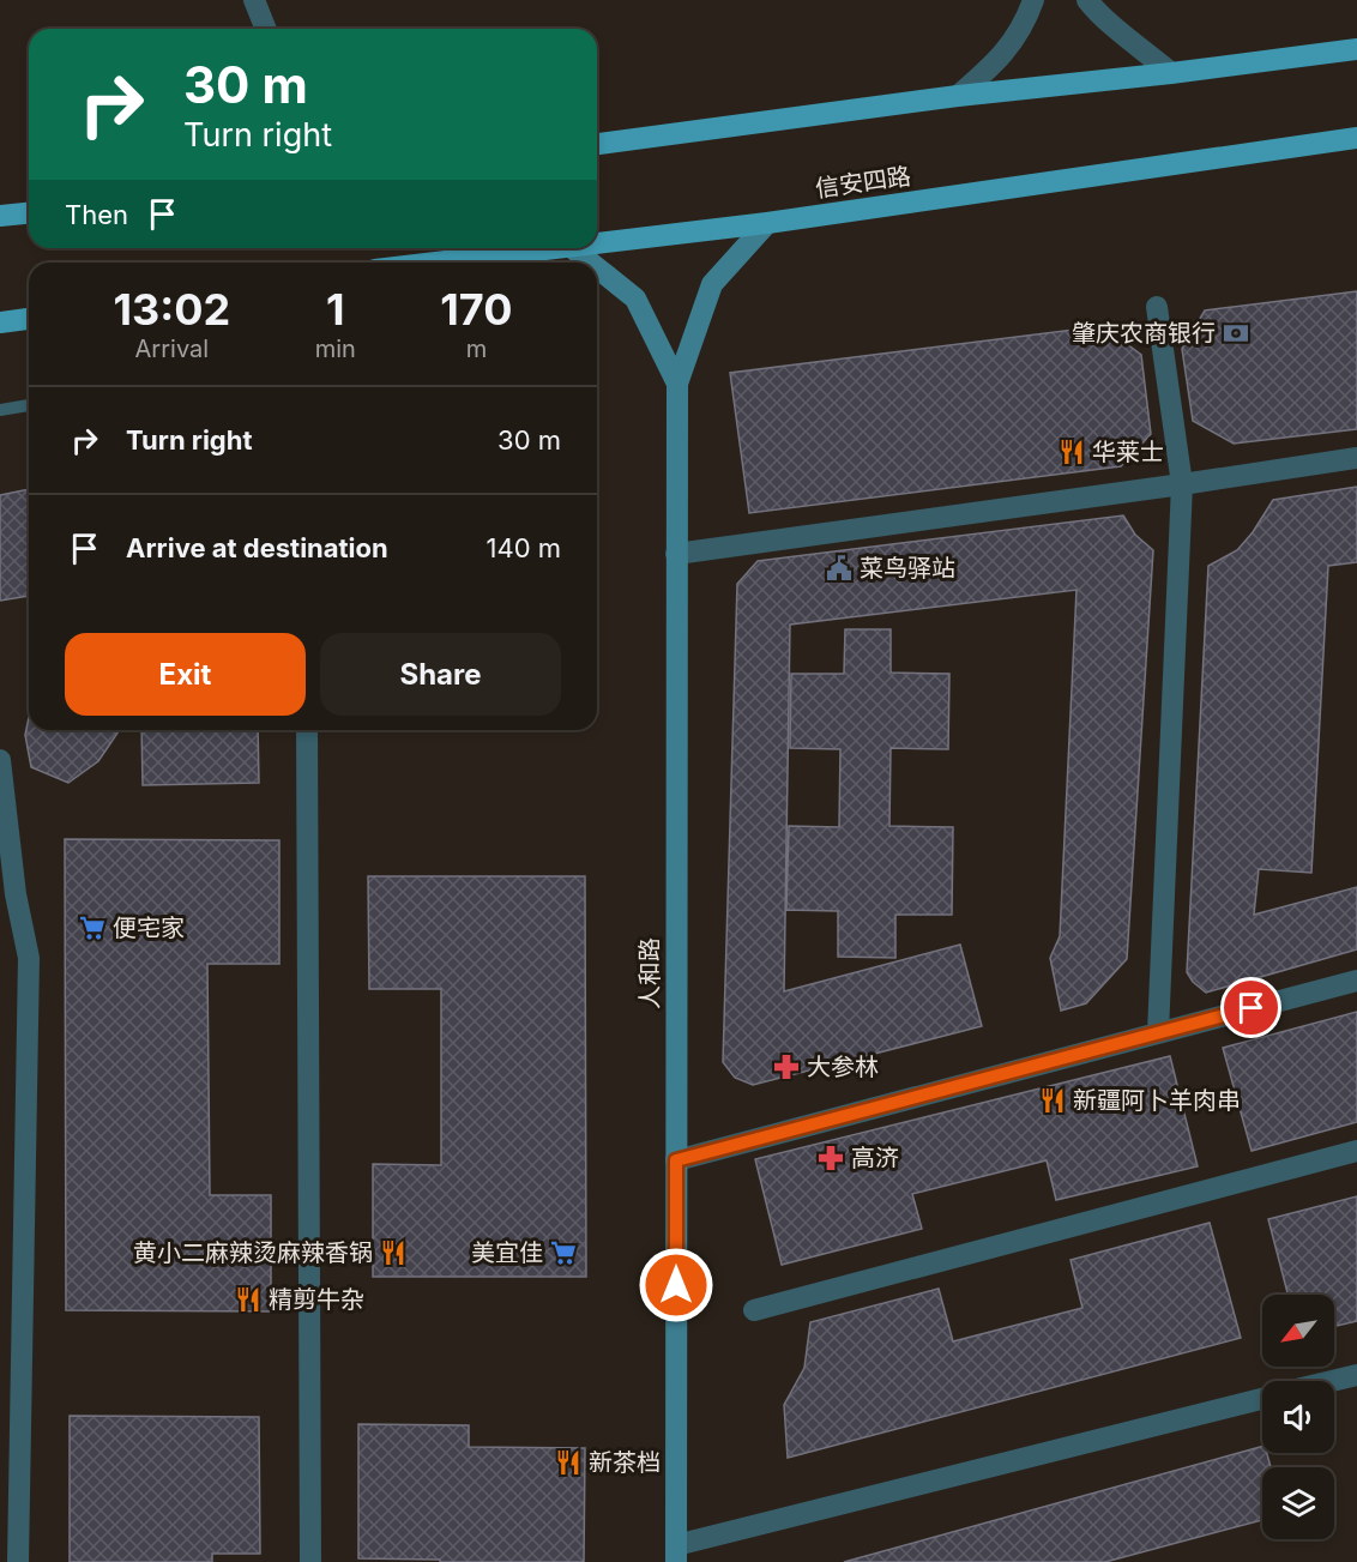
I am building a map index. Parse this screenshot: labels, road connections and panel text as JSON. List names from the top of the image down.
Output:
{
  "streets": {
    "main road": ["信安四路"],
    "street": ["人和路"]
  },
  "places": {
    "bank": ["肇庆农商银行"],
    "restaurant": [
      "华莱士",
      "新疆阿卜羊肉串",
      "黄小二麻辣烫麻辣香锅",
      "精剪牛杂",
      "新茶档"
    ],
    "public building": ["菜鸟驿站"],
    "supermarket": ["便宅家", "美宜佳"],
    "pharmacy": ["大参林", "高济"]
  },
  "north": "bottom left",
  "page": {
    "turn": ["30 m", "Turn right"],
    "then": "Then",
    "eta": [
      "13:02",
      "Arrival",
      "1",
      "min",
      "170",
      "m"
    ],
    "list": [
      {
        "name": "Turn right",
        "value": "30 m"
      },
      {
        "name": "Arrive at destination",
        "value": "140 m"
      }
    ],
    "buttons": ["Exit", "Share"]
  }
}
